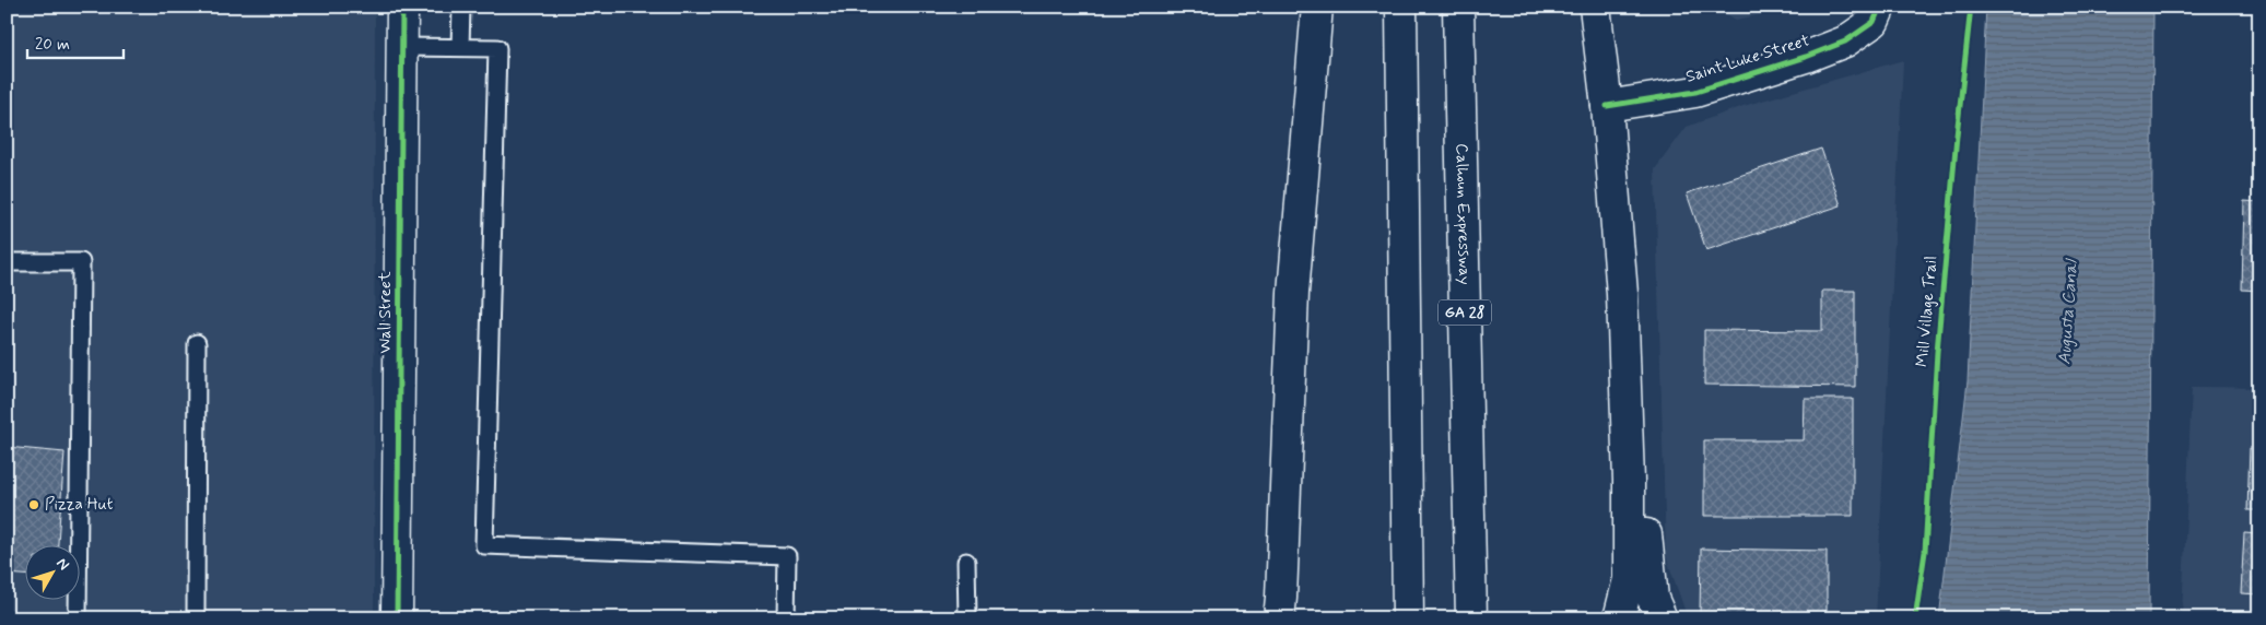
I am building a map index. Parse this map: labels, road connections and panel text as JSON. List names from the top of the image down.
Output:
{
  "streets": {
    "main road": [
      "Saint Luke Street",
      "Calhoun Expressway",
      "Wall Street",
      "GA 28"
    ],
    "cycle path": ["Mill Village Trail"]
  },
  "water": ["Augusta Canal"],
  "places": ["Pizza Hut"],
  "scale_bar": "20 m",
  "north": "top right"
}
